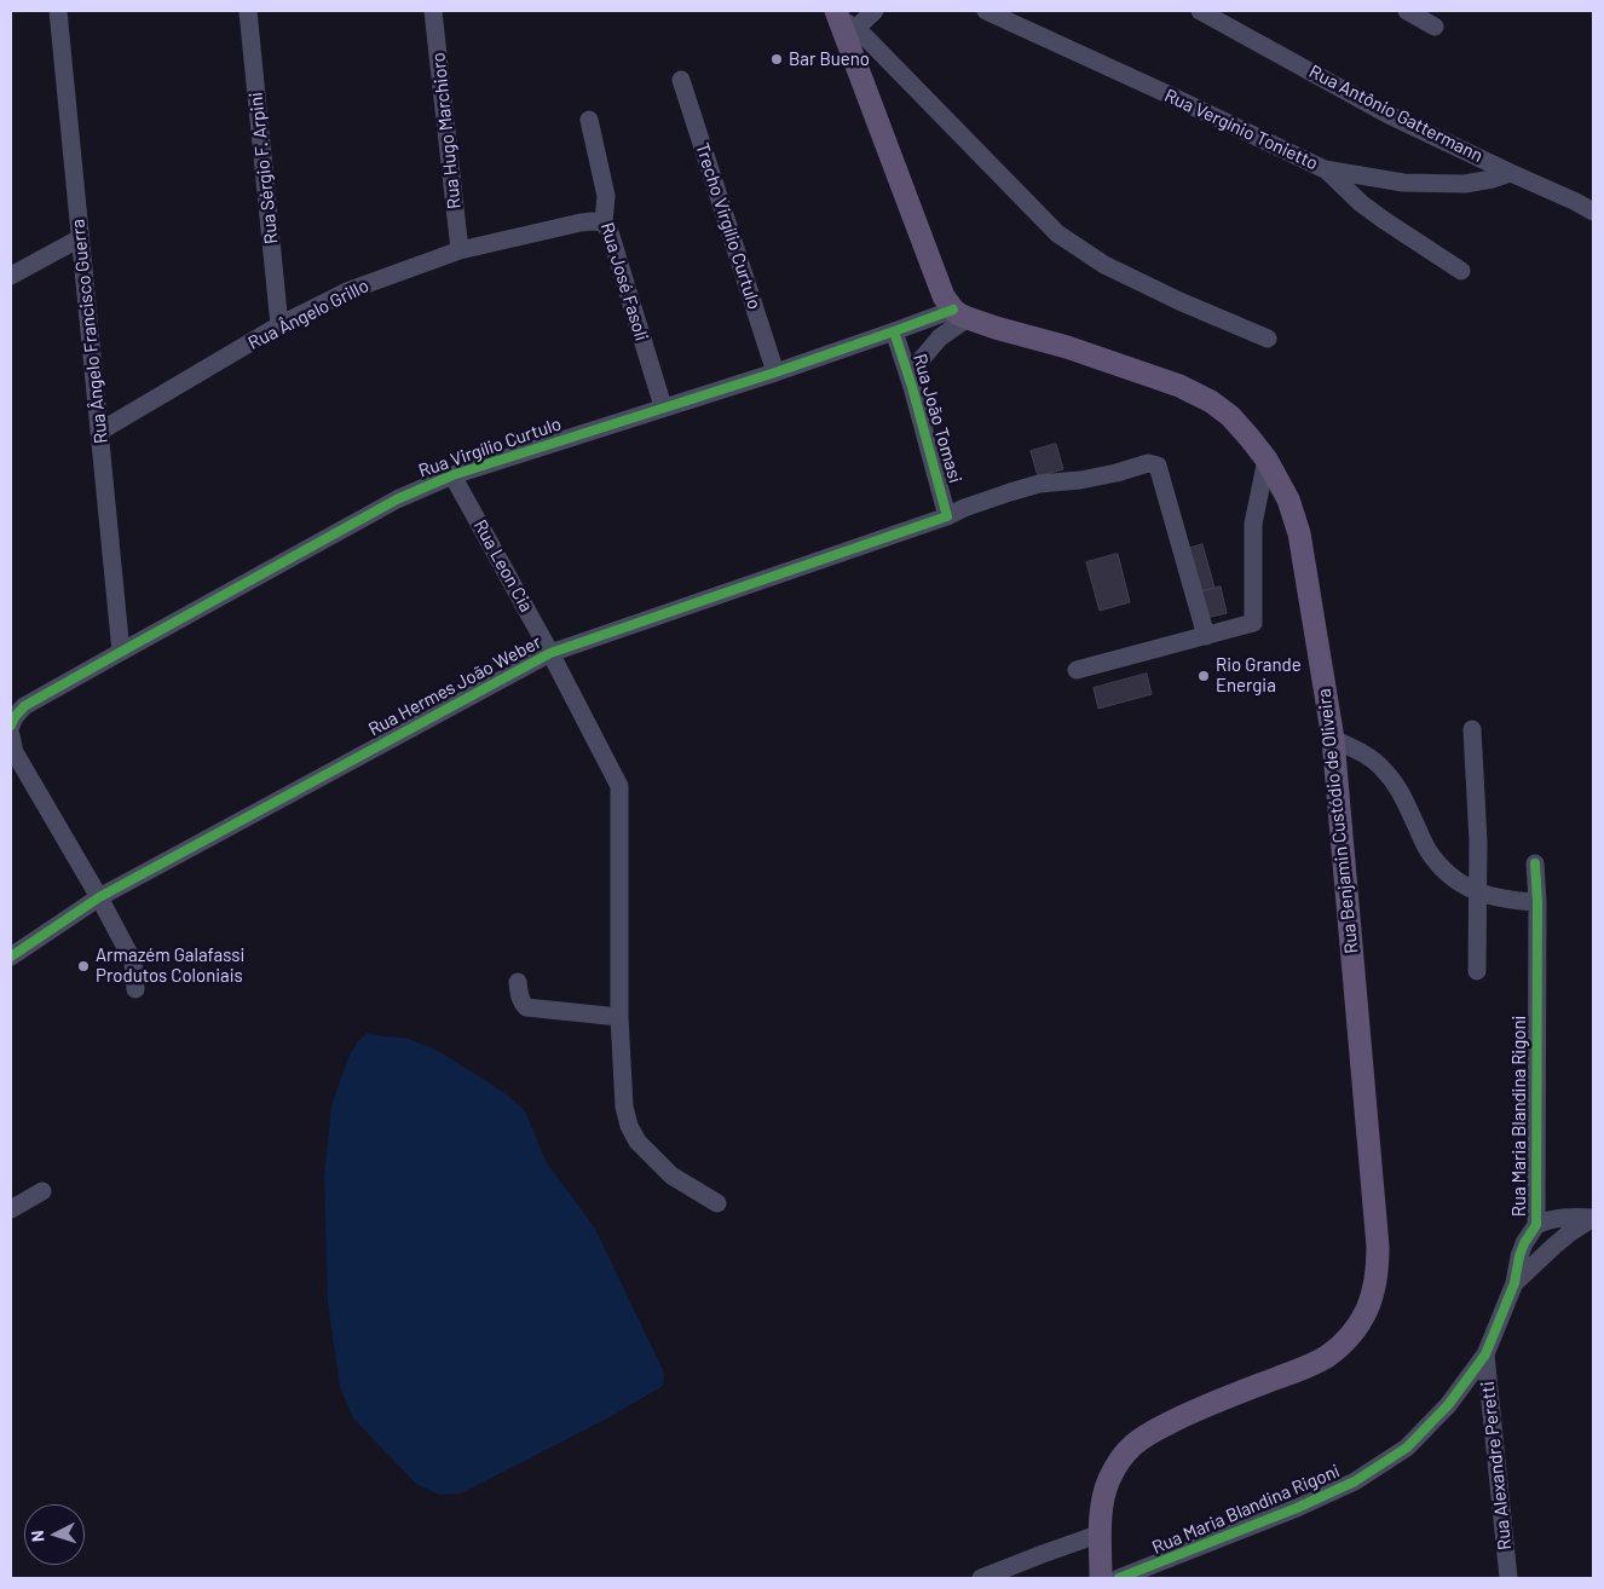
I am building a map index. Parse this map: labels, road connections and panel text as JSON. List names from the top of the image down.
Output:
{
  "streets": {
    "main road": ["Rua Benjamin Custódio de Oliveira"],
    "street": [
      "Rua Antônio Gattermann",
      "Rua Vergínio Tonietto",
      "Rua Hugo Marchioro",
      "Rua Sérgio F. Arpini",
      "Trecho Virgílio Curtulo",
      "Rua José Fasoli",
      "Rua Ângelo Grillo",
      "Rua Ângelo Francisco Guerra",
      "Rua João Tomasi",
      "Rua Virgílio Curtulo",
      "Rua Leon Cia",
      "Rua Hermes João Weber",
      "Rua Maria Blandina Rigoni",
      "Rua Alexandre Peretti"
    ]
  },
  "crossings": [
    ["Rua Antônio Gattermann", "Rua Vergínio Tonietto"],
    ["Rua Hugo Marchioro", "Rua Ângelo Grillo"],
    ["Rua Sérgio F. Arpini", "Rua Ângelo Grillo"],
    ["Trecho Virgílio Curtulo", "Rua Virgílio Curtulo"],
    ["Rua José Fasoli", "Rua Ângelo Grillo"],
    ["Rua José Fasoli", "Rua Virgílio Curtulo"],
    ["Rua Ângelo Grillo", "Rua Ângelo Francisco Guerra"],
    ["Rua Ângelo Francisco Guerra", "Rua Virgílio Curtulo"],
    ["Rua João Tomasi", "Rua Virgílio Curtulo"],
    ["Rua João Tomasi", "Rua Hermes João Weber"],
    ["Rua João Tomasi", "Rua Benjamin Custódio de Oliveira"],
    ["Rua Virgílio Curtulo", "Rua Leon Cia"],
    ["Rua Virgílio Curtulo", "Rua Benjamin Custódio de Oliveira"],
    ["Rua Leon Cia", "Rua Hermes João Weber"],
    ["Rua Maria Blandina Rigoni", "Rua Alexandre Peretti"]
  ],
  "places": ["Bar Bueno", "Rio Grande Energia", "Armazém Galafassi Produtos Coloniais"],
  "north": "left"
}
